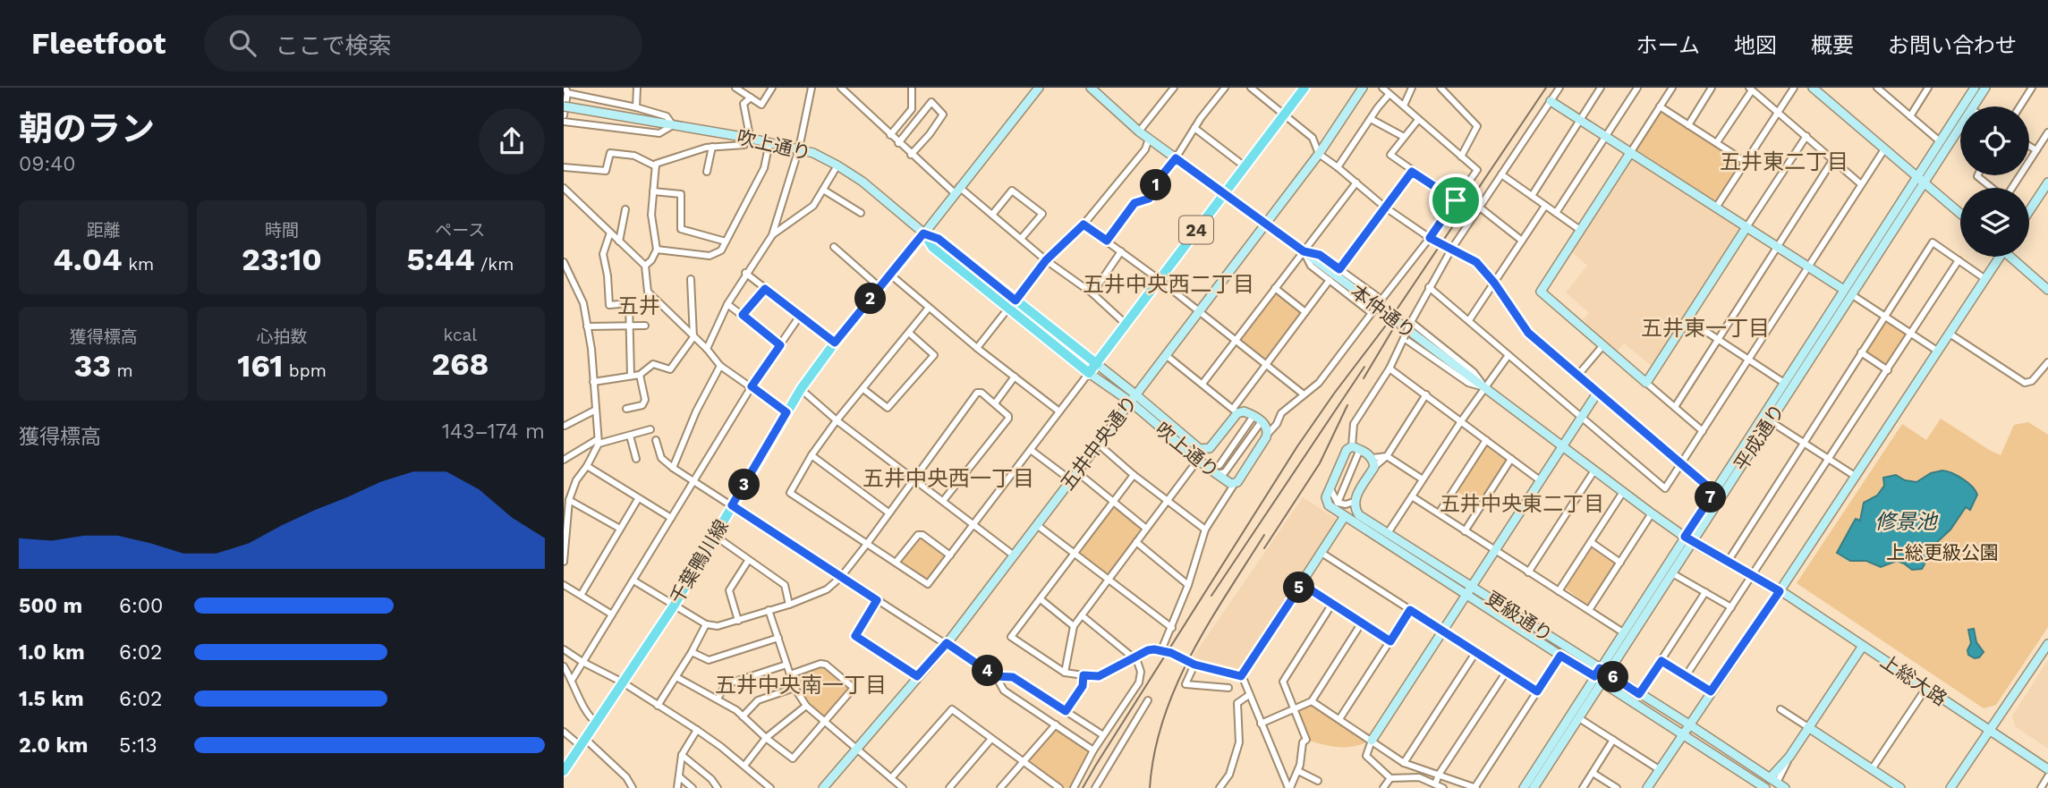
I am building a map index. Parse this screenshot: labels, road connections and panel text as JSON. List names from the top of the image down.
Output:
{
  "streets": {
    "main road": ["吹上通り", "24", "千葉鴨川線"],
    "street": [
      "本仲通り",
      "平成通り",
      "五井中央通り",
      "更級通り",
      "上総大路"
    ]
  },
  "crossings": [
    ["吹上通り", "24"],
    ["吹上通り", "五井中央通り"],
    ["吹上通り", "千葉鴨川線"],
    ["24", "本仲通り"],
    ["本仲通り", "平成通り"],
    ["本仲通り", "五井中央通り"],
    ["本仲通り", "上総大路"],
    ["平成通り", "更級通り"]
  ],
  "districts": [
    "五井東二丁目",
    "五井中央西二丁目",
    "五井",
    "五井東一丁目",
    "五井中央西一丁目",
    "五井中央東二丁目",
    "五井中央南一丁目"
  ],
  "water": ["修景池"],
  "parks": ["上総更級公園"],
  "page": {
    "header": "Fleetfoot",
    "search": "ここで検索",
    "nav": [
      "ホーム",
      "地図",
      "概要",
      "お問い合わせ"
    ],
    "heading": ["朝のラン", "09:40"],
    "pins": [
      "1",
      "2",
      "3",
      "7",
      "5",
      "4",
      "6"
    ],
    "stats": [
      ["距離", "4.04 km"],
      ["時間", "23:10"],
      ["ペース", "5:44 /km"],
      ["獲得標高", "33 m"],
      ["心拍数", "161 bpm"],
      ["kcal", "268"]
    ],
    "chart": ["獲得標高", "143–174 m"],
    "list": [
      {
        "name": "500 m",
        "note": "6:00"
      },
      {
        "name": "1.0 km",
        "note": "6:02"
      },
      {
        "name": "1.5 km",
        "note": "6:02"
      },
      {
        "name": "2.0 km",
        "note": "5:13"
      }
    ]
  }
}
